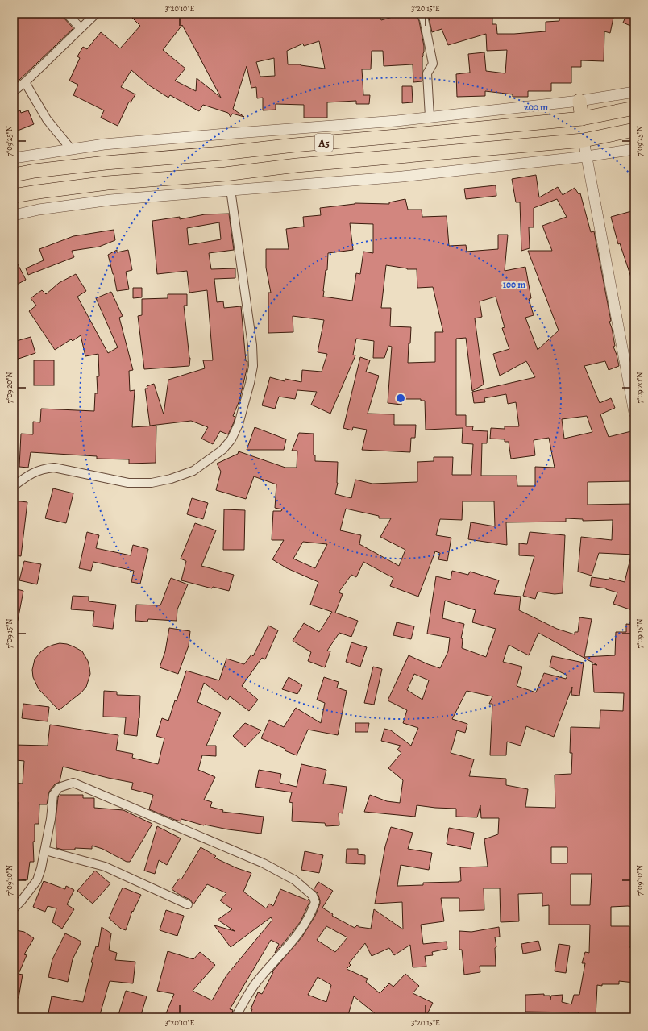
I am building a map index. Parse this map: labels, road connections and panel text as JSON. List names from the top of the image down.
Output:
{
  "streets": {
    "highway": ["A5"]
  },
  "coordinates": [
    "3°20'10\"E",
    "3°20'15\"E",
    "7°09'25\"N",
    "7°09'20\"N",
    "7°09'15\"N",
    "7°09'10\"N"
  ],
  "rings": ["200 m", "100 m"]
}
